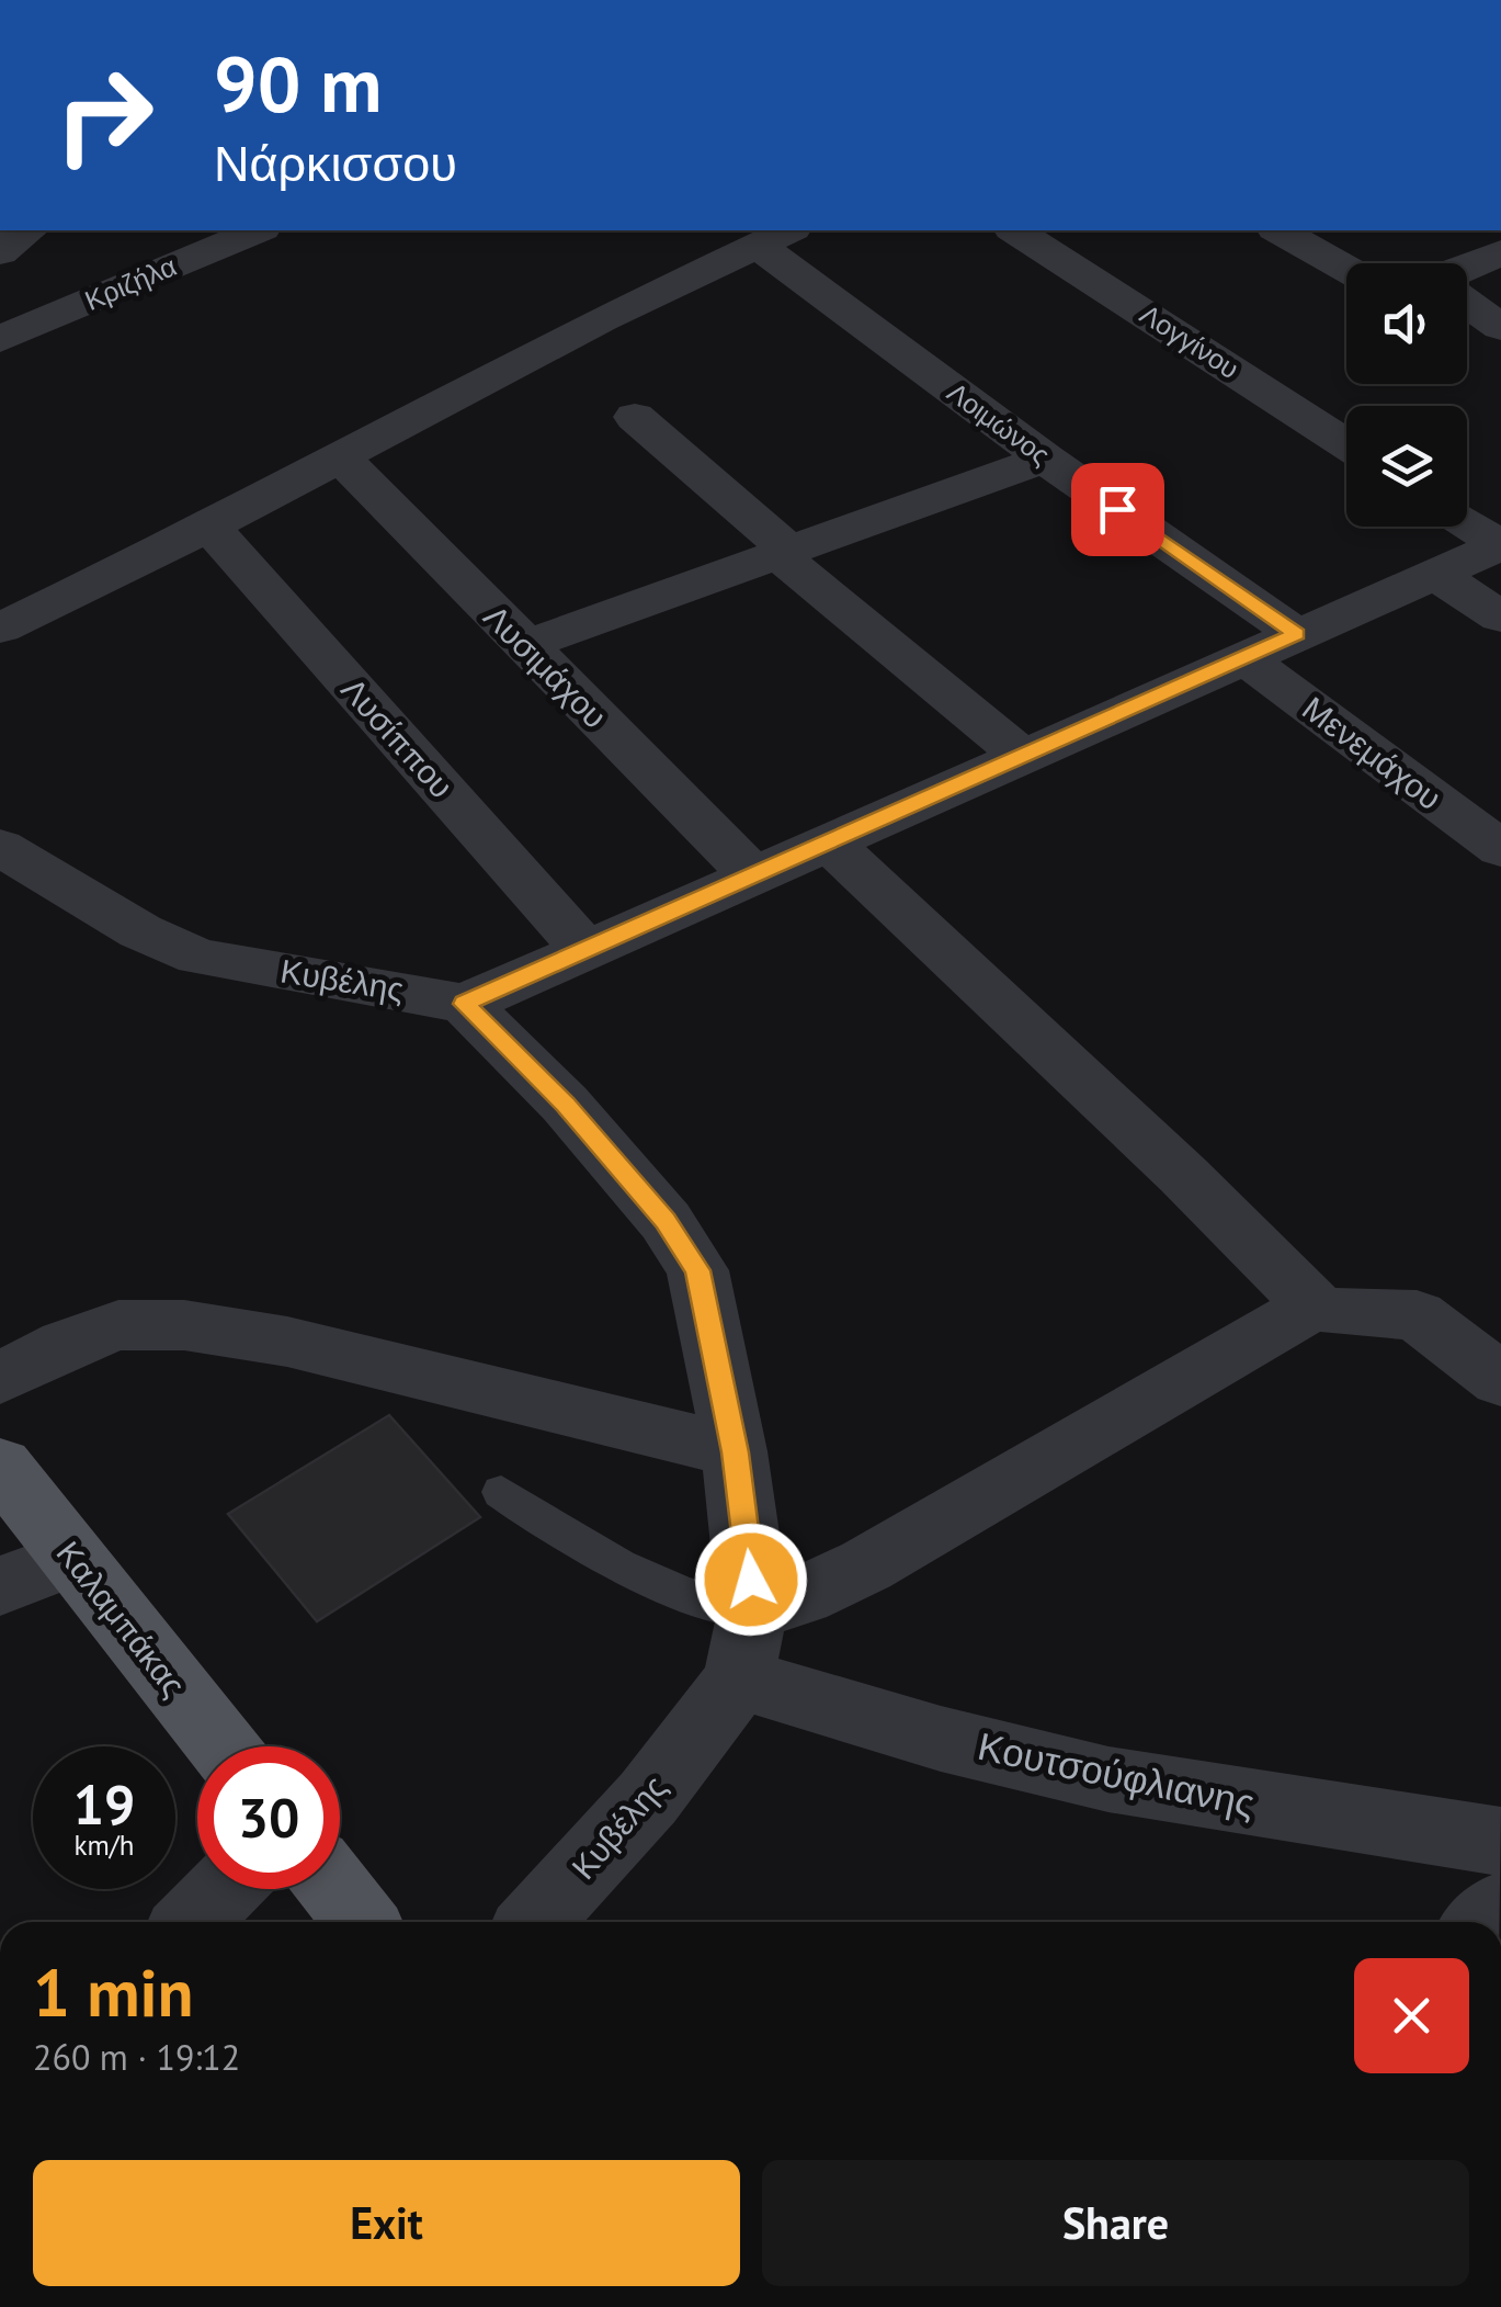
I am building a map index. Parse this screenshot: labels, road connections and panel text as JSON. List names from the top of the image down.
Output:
{
  "streets": {
    "main road": ["Καλαμπάκας"],
    "street": [
      "Κριζήλα",
      "Λογγίνου",
      "Λοιμώνος",
      "Λυσιμάχου",
      "Λυσίππου",
      "Μενεμάχου",
      "Κυβέλης",
      "Κουτσούφλιανης"
    ]
  },
  "crossings": [
    ["Κυβέλης", "Κουτσούφλιανης"]
  ],
  "page": {
    "turn": ["90 m", "Νάρκισσου"],
    "speed": "19 km/h",
    "limit": "30",
    "heading": ["1 min", "260 m · 19:12"],
    "buttons": ["Exit", "Share"]
  }
}
